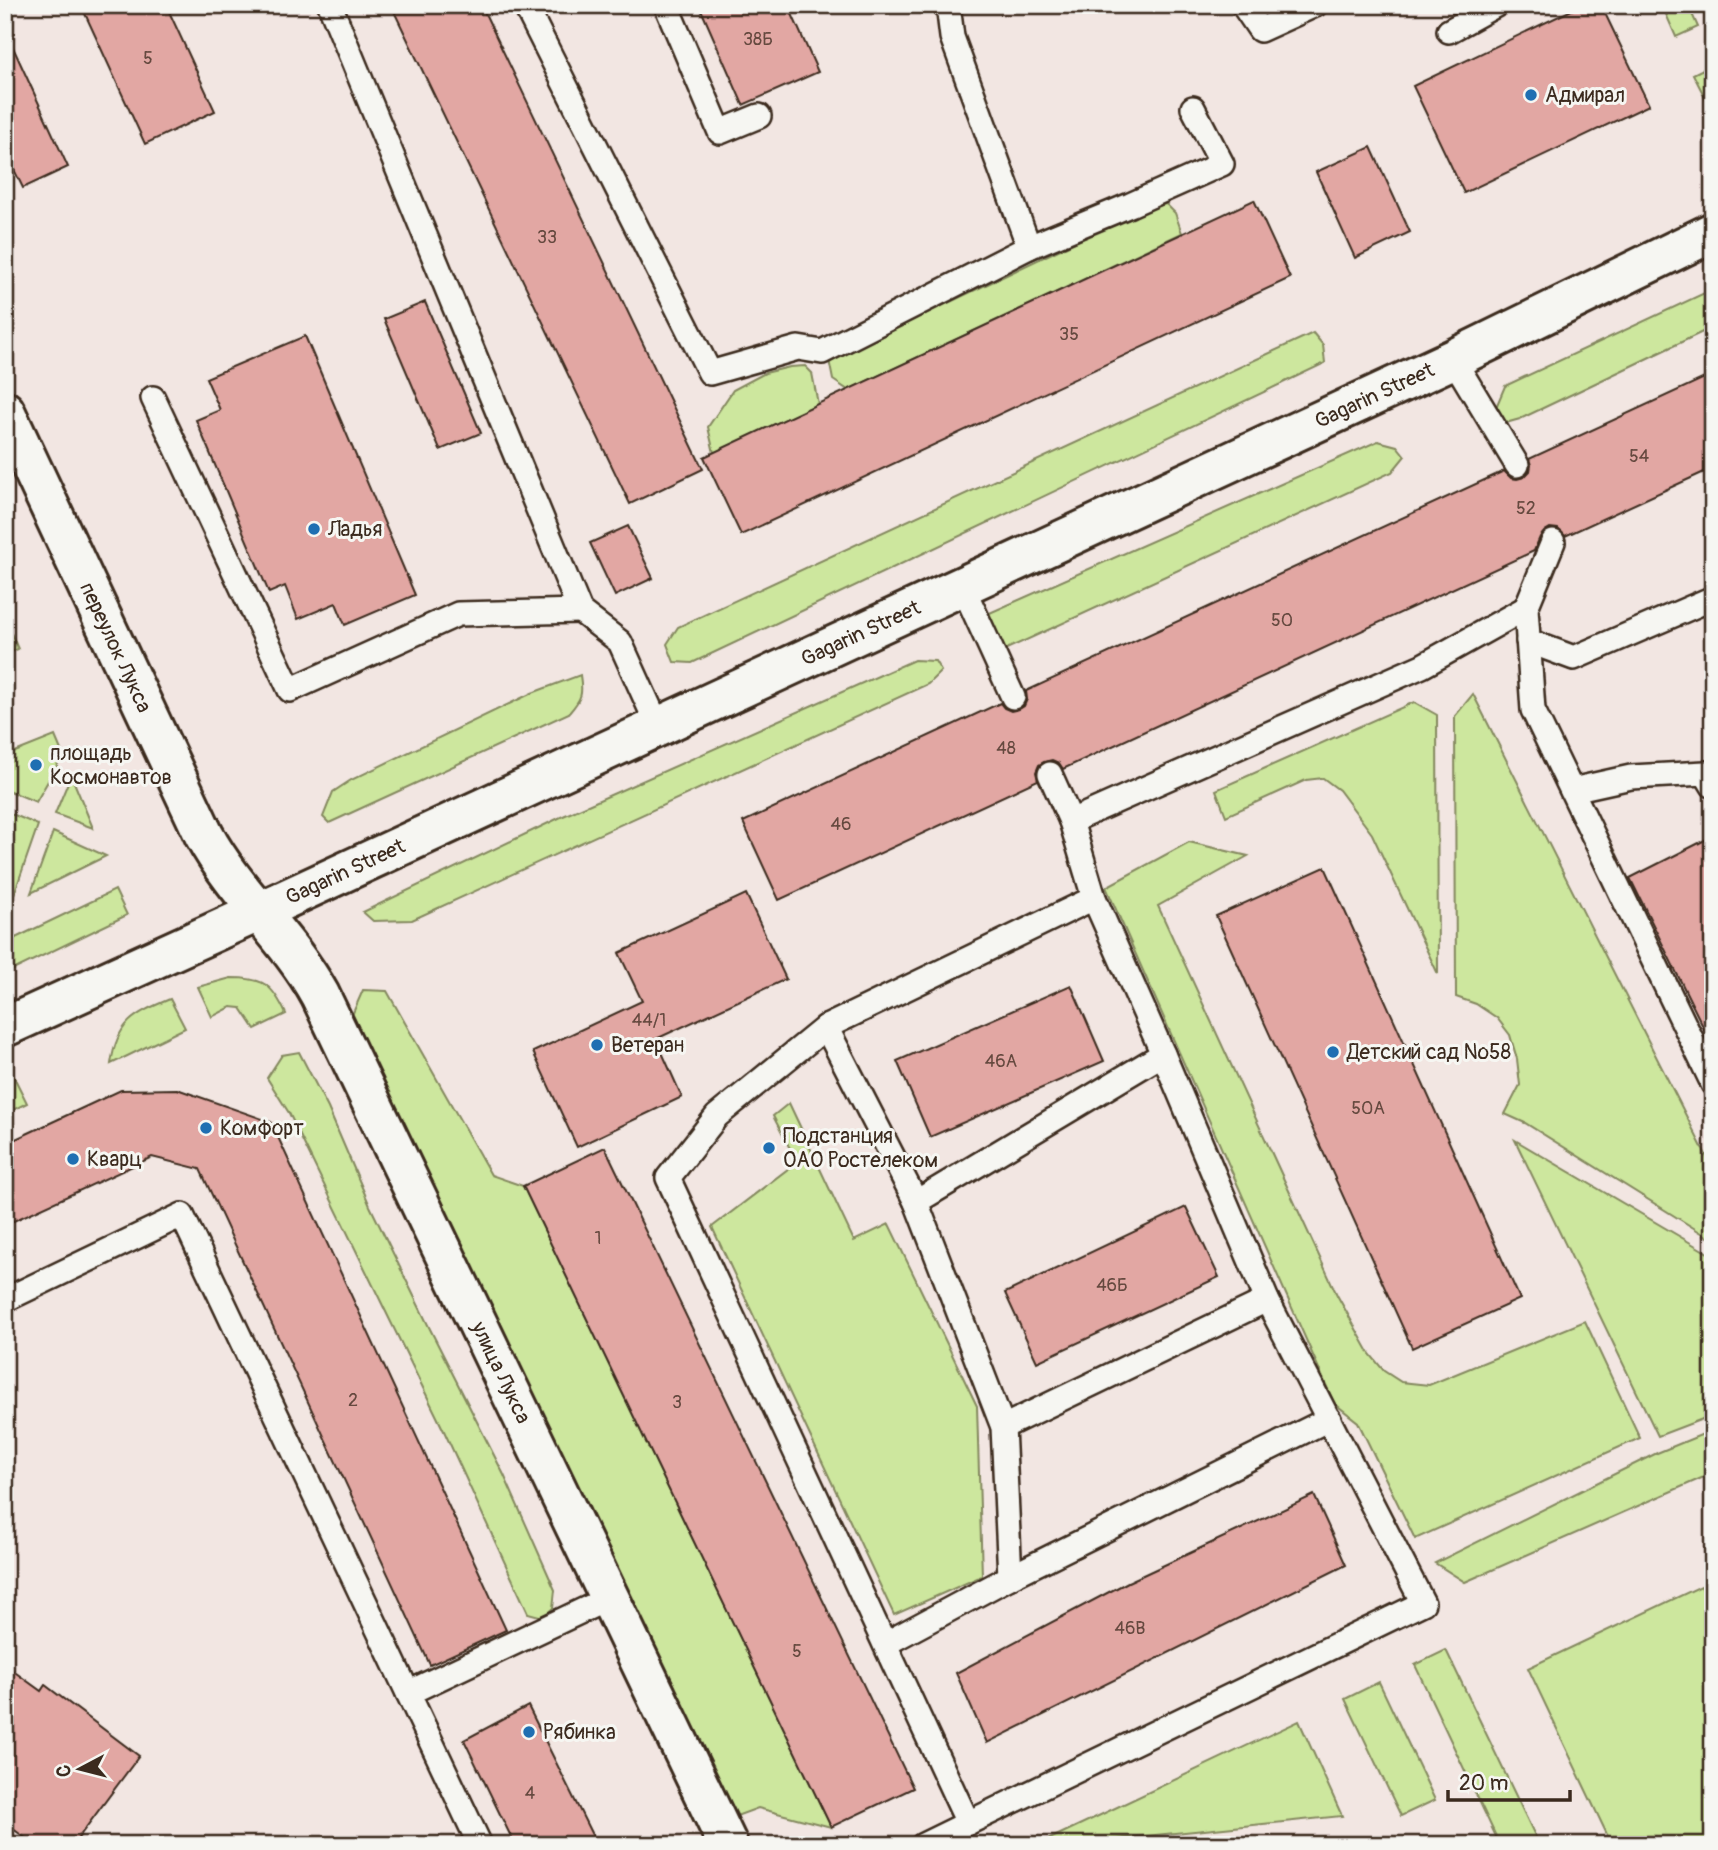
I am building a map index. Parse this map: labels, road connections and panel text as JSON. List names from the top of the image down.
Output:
{
  "streets": {
    "main road": ["Gagarin Street", "переулок Лукса", "улица Лукса"]
  },
  "crossings": [
    ["Gagarin Street", "переулок Лукса"],
    ["Gagarin Street", "улица Лукса"],
    ["переулок Лукса", "улица Лукса"]
  ],
  "places": [
    "Адмирал",
    "Ладья",
    "площадь Космонавтов",
    "Ветеран",
    "Детский сад №58",
    "Комфорт",
    "Подстанция ОАО Ростелеком",
    "Кварц",
    "Рябинка"
  ],
  "house_numbers": [
    "38Б",
    "5",
    "33",
    "35",
    "54",
    "52",
    "50",
    "48",
    "46",
    "44/1",
    "46А",
    "50А",
    "1",
    "46Б",
    "2",
    "3",
    "46В",
    "5",
    "4"
  ],
  "scale_bar": "20 m",
  "north": "left"
}
